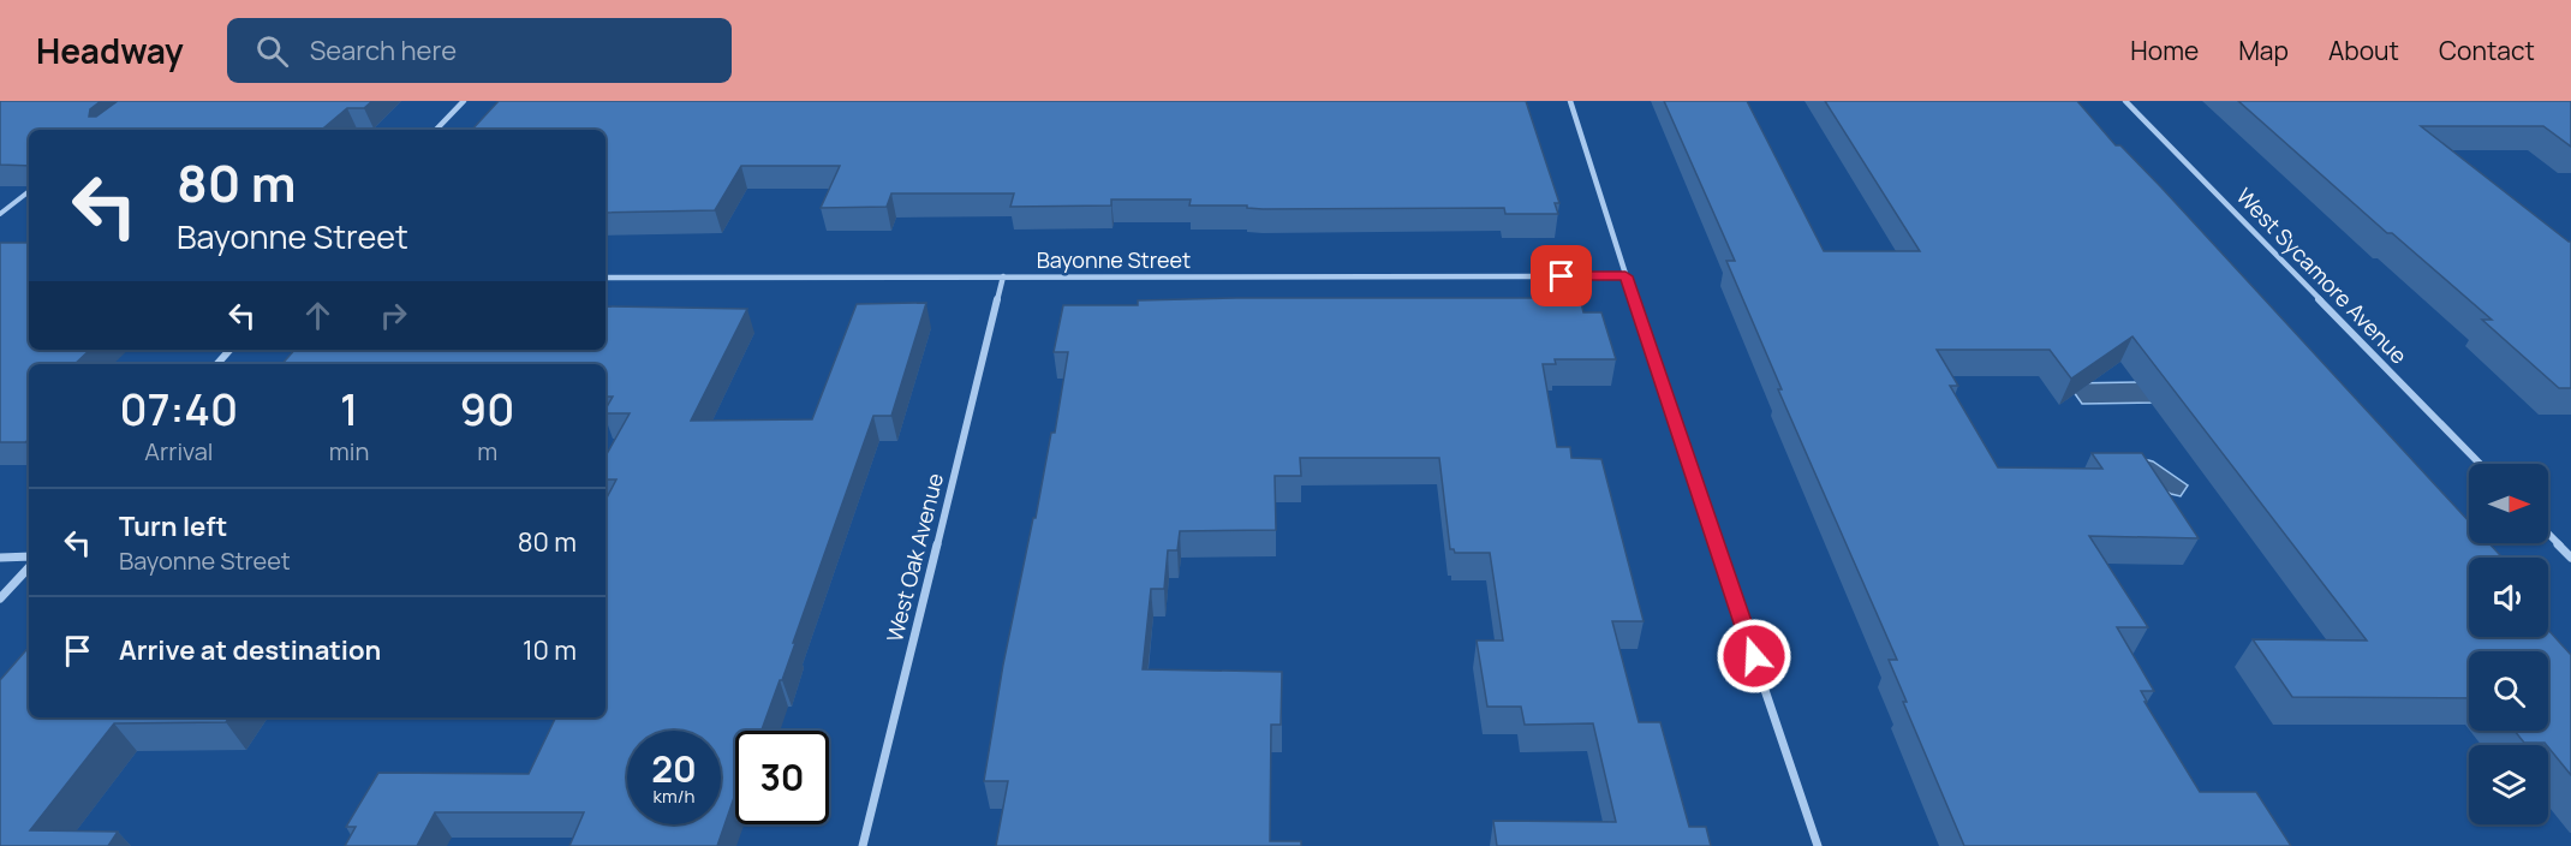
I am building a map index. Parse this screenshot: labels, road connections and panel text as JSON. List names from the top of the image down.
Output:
{
  "streets": {
    "street": ["Bayonne Street", "West Sycamore Avenue", "West Oak Avenue"]
  },
  "crossings": [
    ["Bayonne Street", "West Oak Avenue"]
  ],
  "north": "right",
  "page": {
    "header": "Headway",
    "search": "Search here",
    "nav": [
      "Home",
      "Map",
      "About",
      "Contact"
    ],
    "turn": ["80 m", "Bayonne Street"],
    "eta": [
      "07:40",
      "Arrival",
      "1",
      "min",
      "90",
      "m"
    ],
    "list": [
      {
        "name": "Turn left",
        "note": "Bayonne Street",
        "value": "80 m"
      },
      {
        "name": "Arrive at destination",
        "value": "10 m"
      }
    ],
    "speed": "20 km/h",
    "limit": "30"
  }
}
